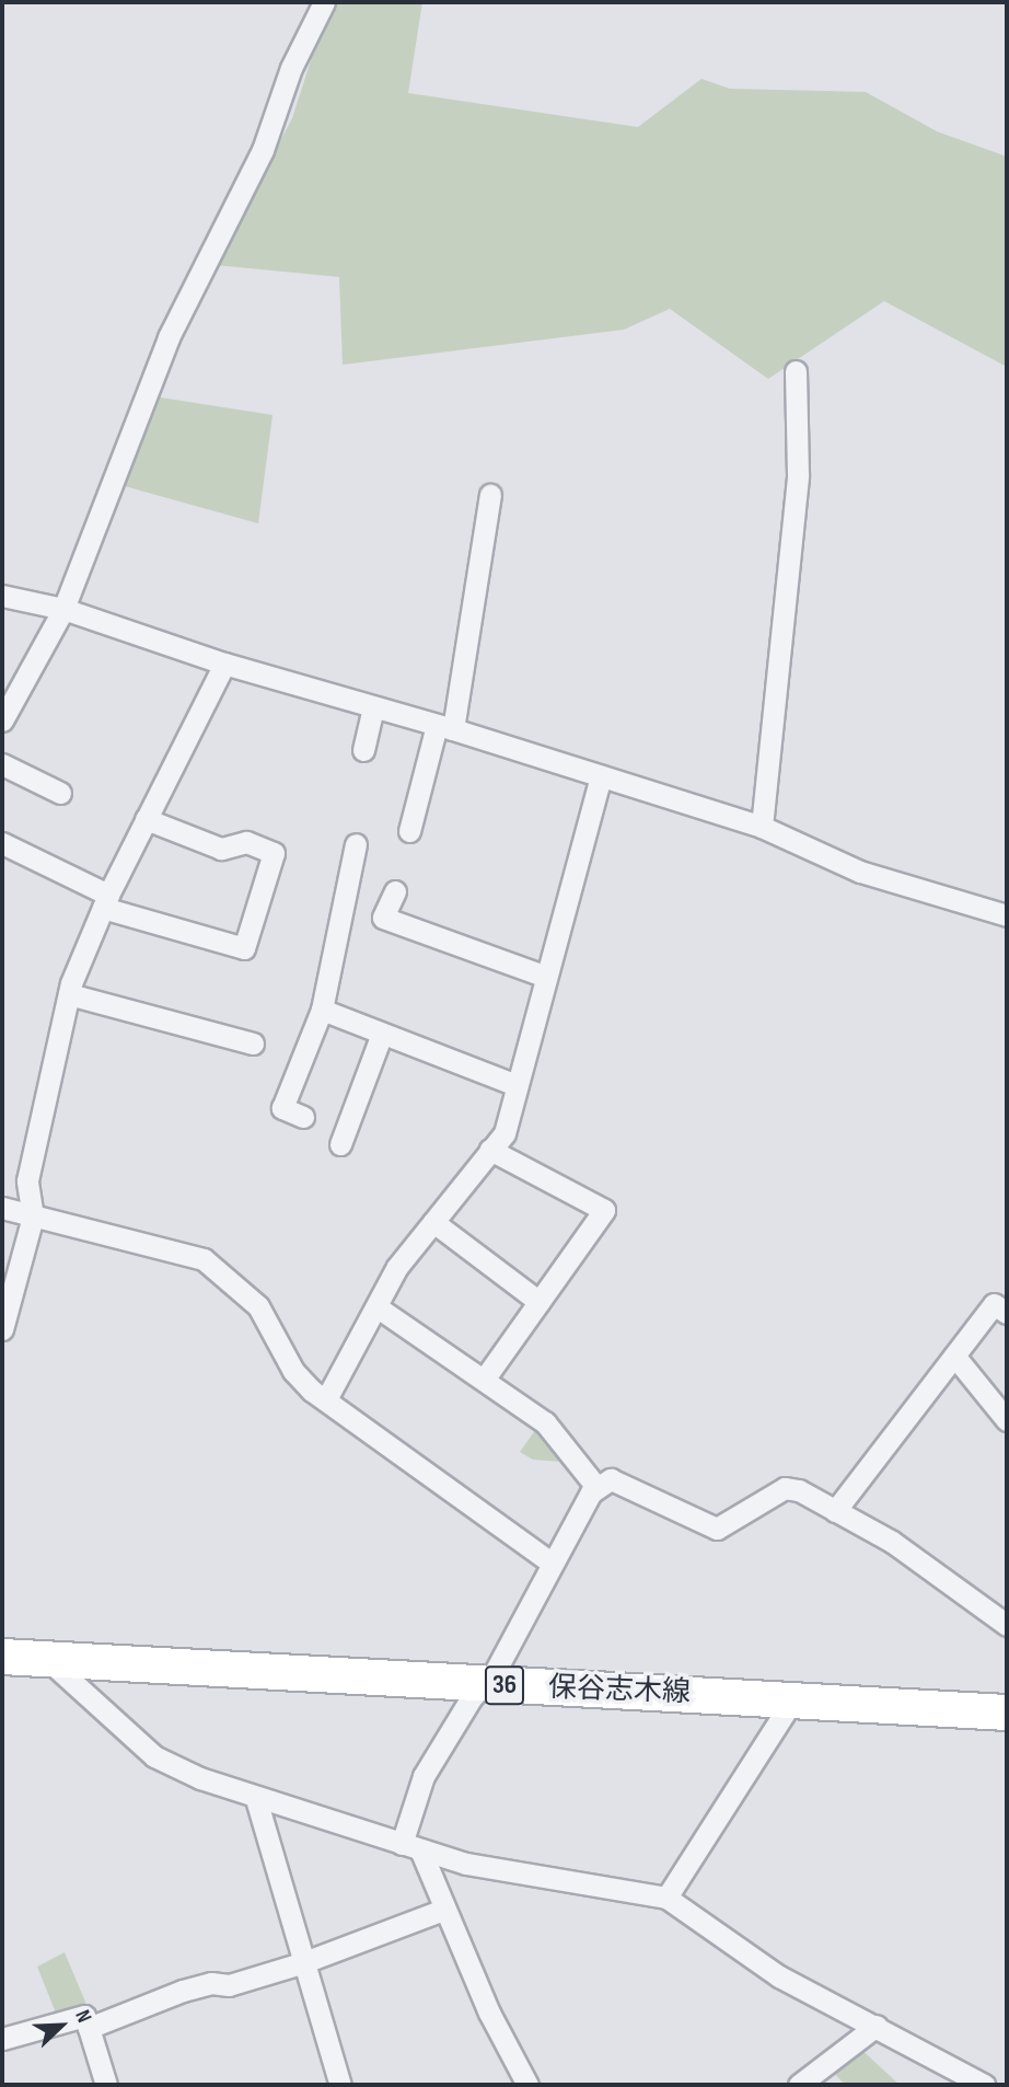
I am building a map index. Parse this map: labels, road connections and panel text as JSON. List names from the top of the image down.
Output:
{
  "streets": {
    "main road": ["36", "保谷志木線"]
  },
  "north": "top right"
}
